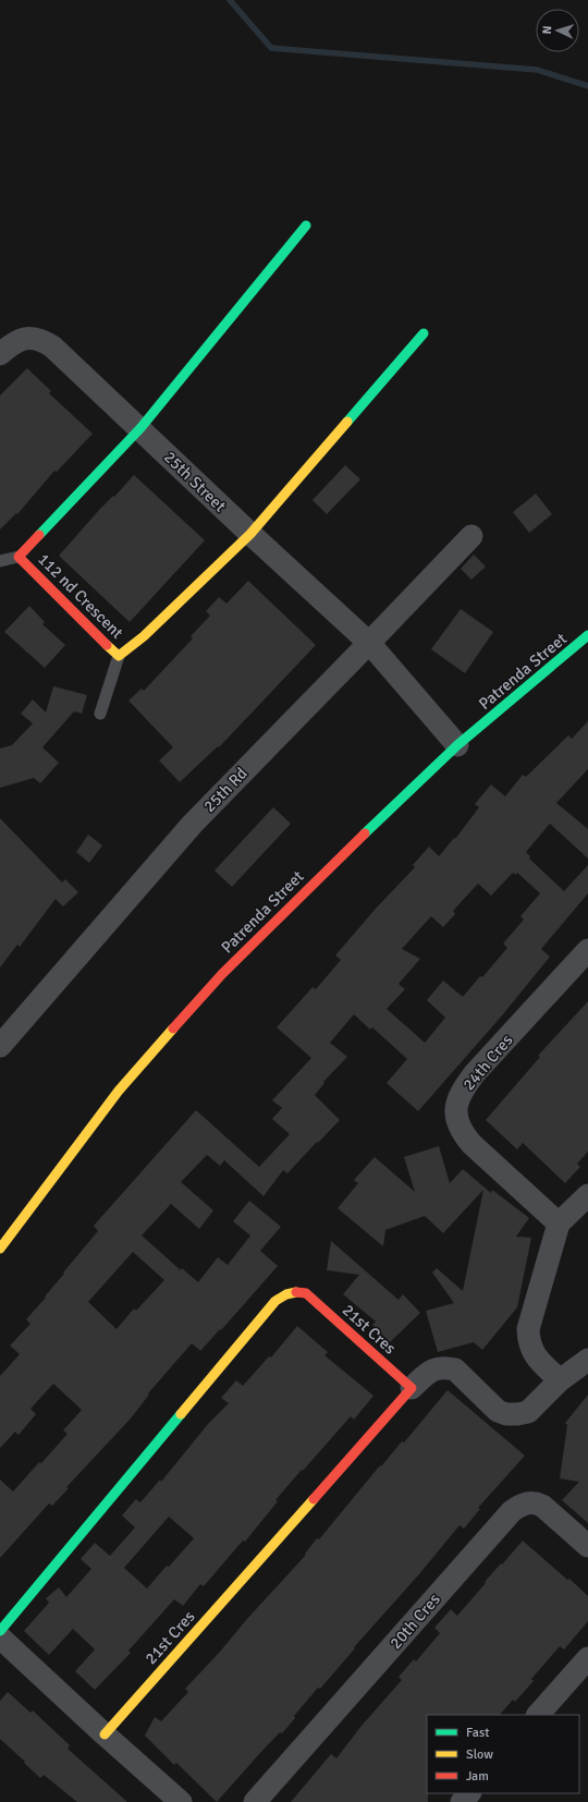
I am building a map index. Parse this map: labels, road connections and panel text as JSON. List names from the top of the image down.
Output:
{
  "streets": {
    "street": [
      "25th Street",
      "112 nd Crescent",
      "Patrenda Street",
      "25th Rd",
      "24th Cres",
      "21st Cres",
      "20th Cres"
    ]
  },
  "crossings": [
    ["25th Street", "112 nd Crescent"],
    ["25th Street", "25th Rd"]
  ],
  "legend": ["Fast", "Slow", "Jam"],
  "north": "left"
}
